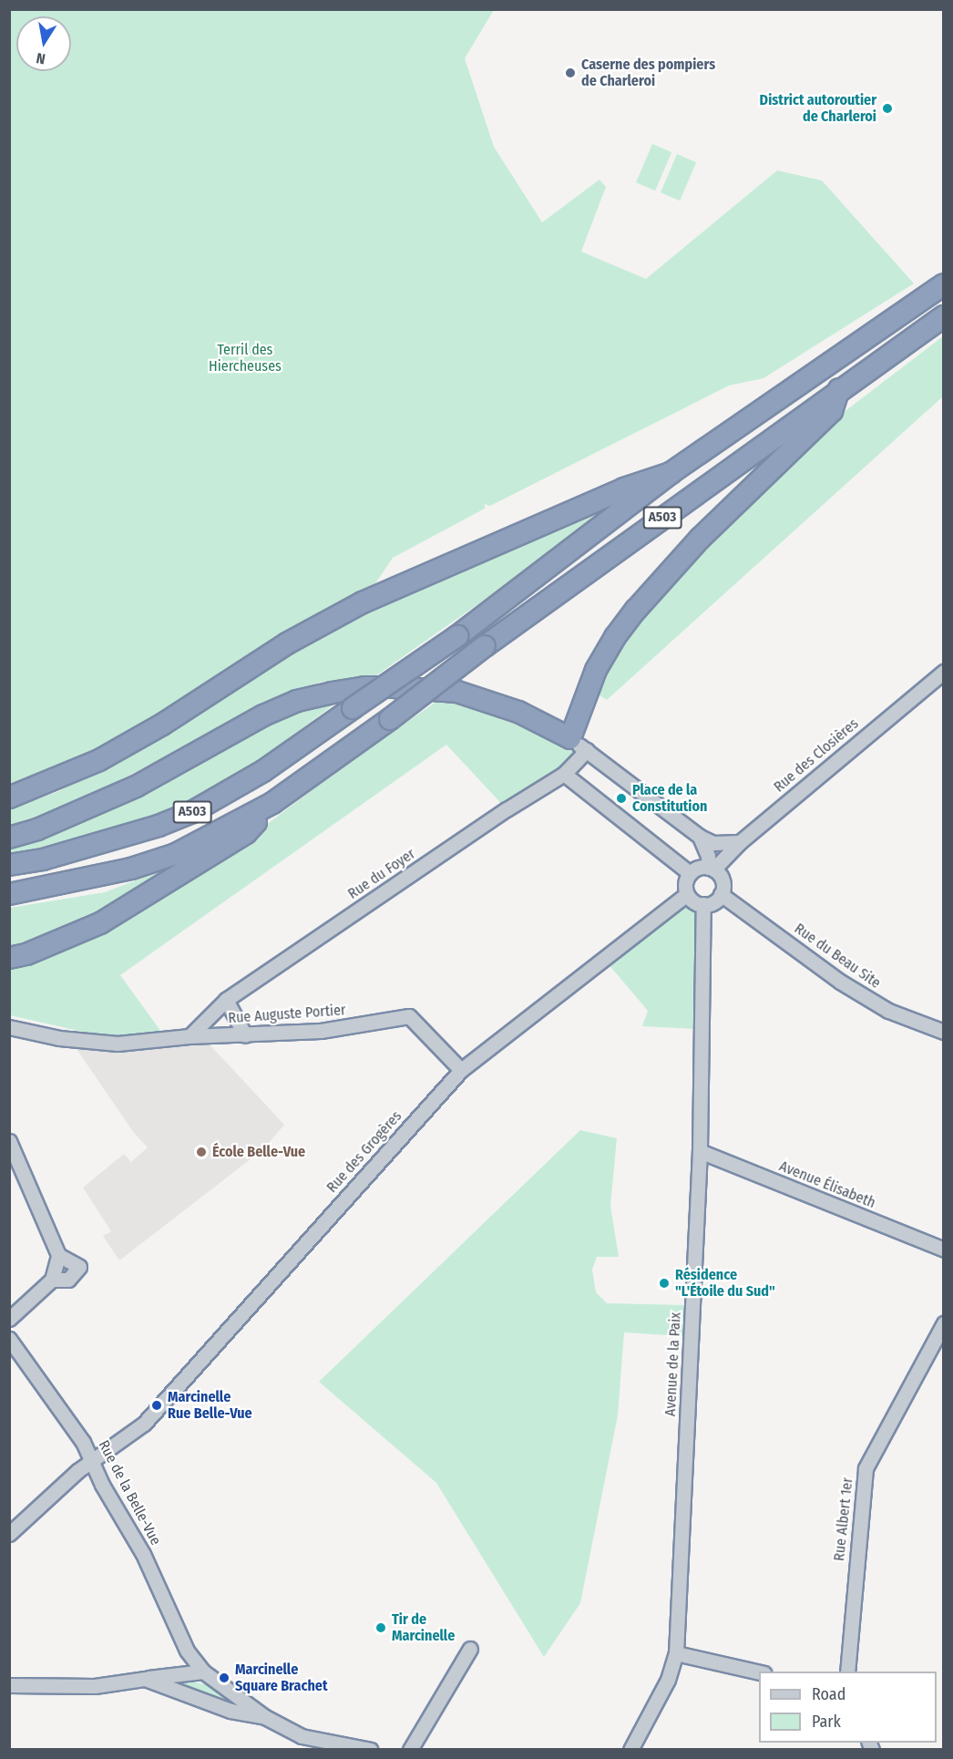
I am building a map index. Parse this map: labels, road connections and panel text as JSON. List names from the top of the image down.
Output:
{
  "streets": {
    "highway": ["A503"],
    "street": [
      "Rue des Closières",
      "Rue du Foyer",
      "Rue du Beau Site",
      "Rue Auguste Portier",
      "Rue des Grogères",
      "Avenue Élisabeth",
      "Avenue de la Paix",
      "Rue de la Belle-Vue",
      "Rue Albert 1er"
    ]
  },
  "crossings": [
    ["Rue des Closières", "Rue du Beau Site"],
    ["Rue des Closières", "Rue des Grogères"],
    ["Rue des Closières", "Avenue de la Paix"],
    ["Rue du Foyer", "Rue Auguste Portier"],
    ["Rue du Beau Site", "Rue des Grogères"],
    ["Rue du Beau Site", "Avenue de la Paix"],
    ["Rue Auguste Portier", "Rue des Grogères"],
    ["Rue des Grogères", "Avenue de la Paix"],
    ["Rue des Grogères", "Rue de la Belle-Vue"],
    ["Avenue Élisabeth", "Avenue de la Paix"]
  ],
  "parks": ["Terril des Hiercheuses"],
  "places": [
    "Caserne des pompiers de Charleroi",
    "District autoroutier de Charleroi",
    "Place de la Constitution",
    "École Belle-Vue",
    "Résidence \"L'Étoile du Sud\"",
    "Marcinelle Rue Belle-Vue",
    "Tir de Marcinelle",
    "Marcinelle Square Brachet"
  ],
  "legend": ["Road", "Park"],
  "north": "bottom"
}
